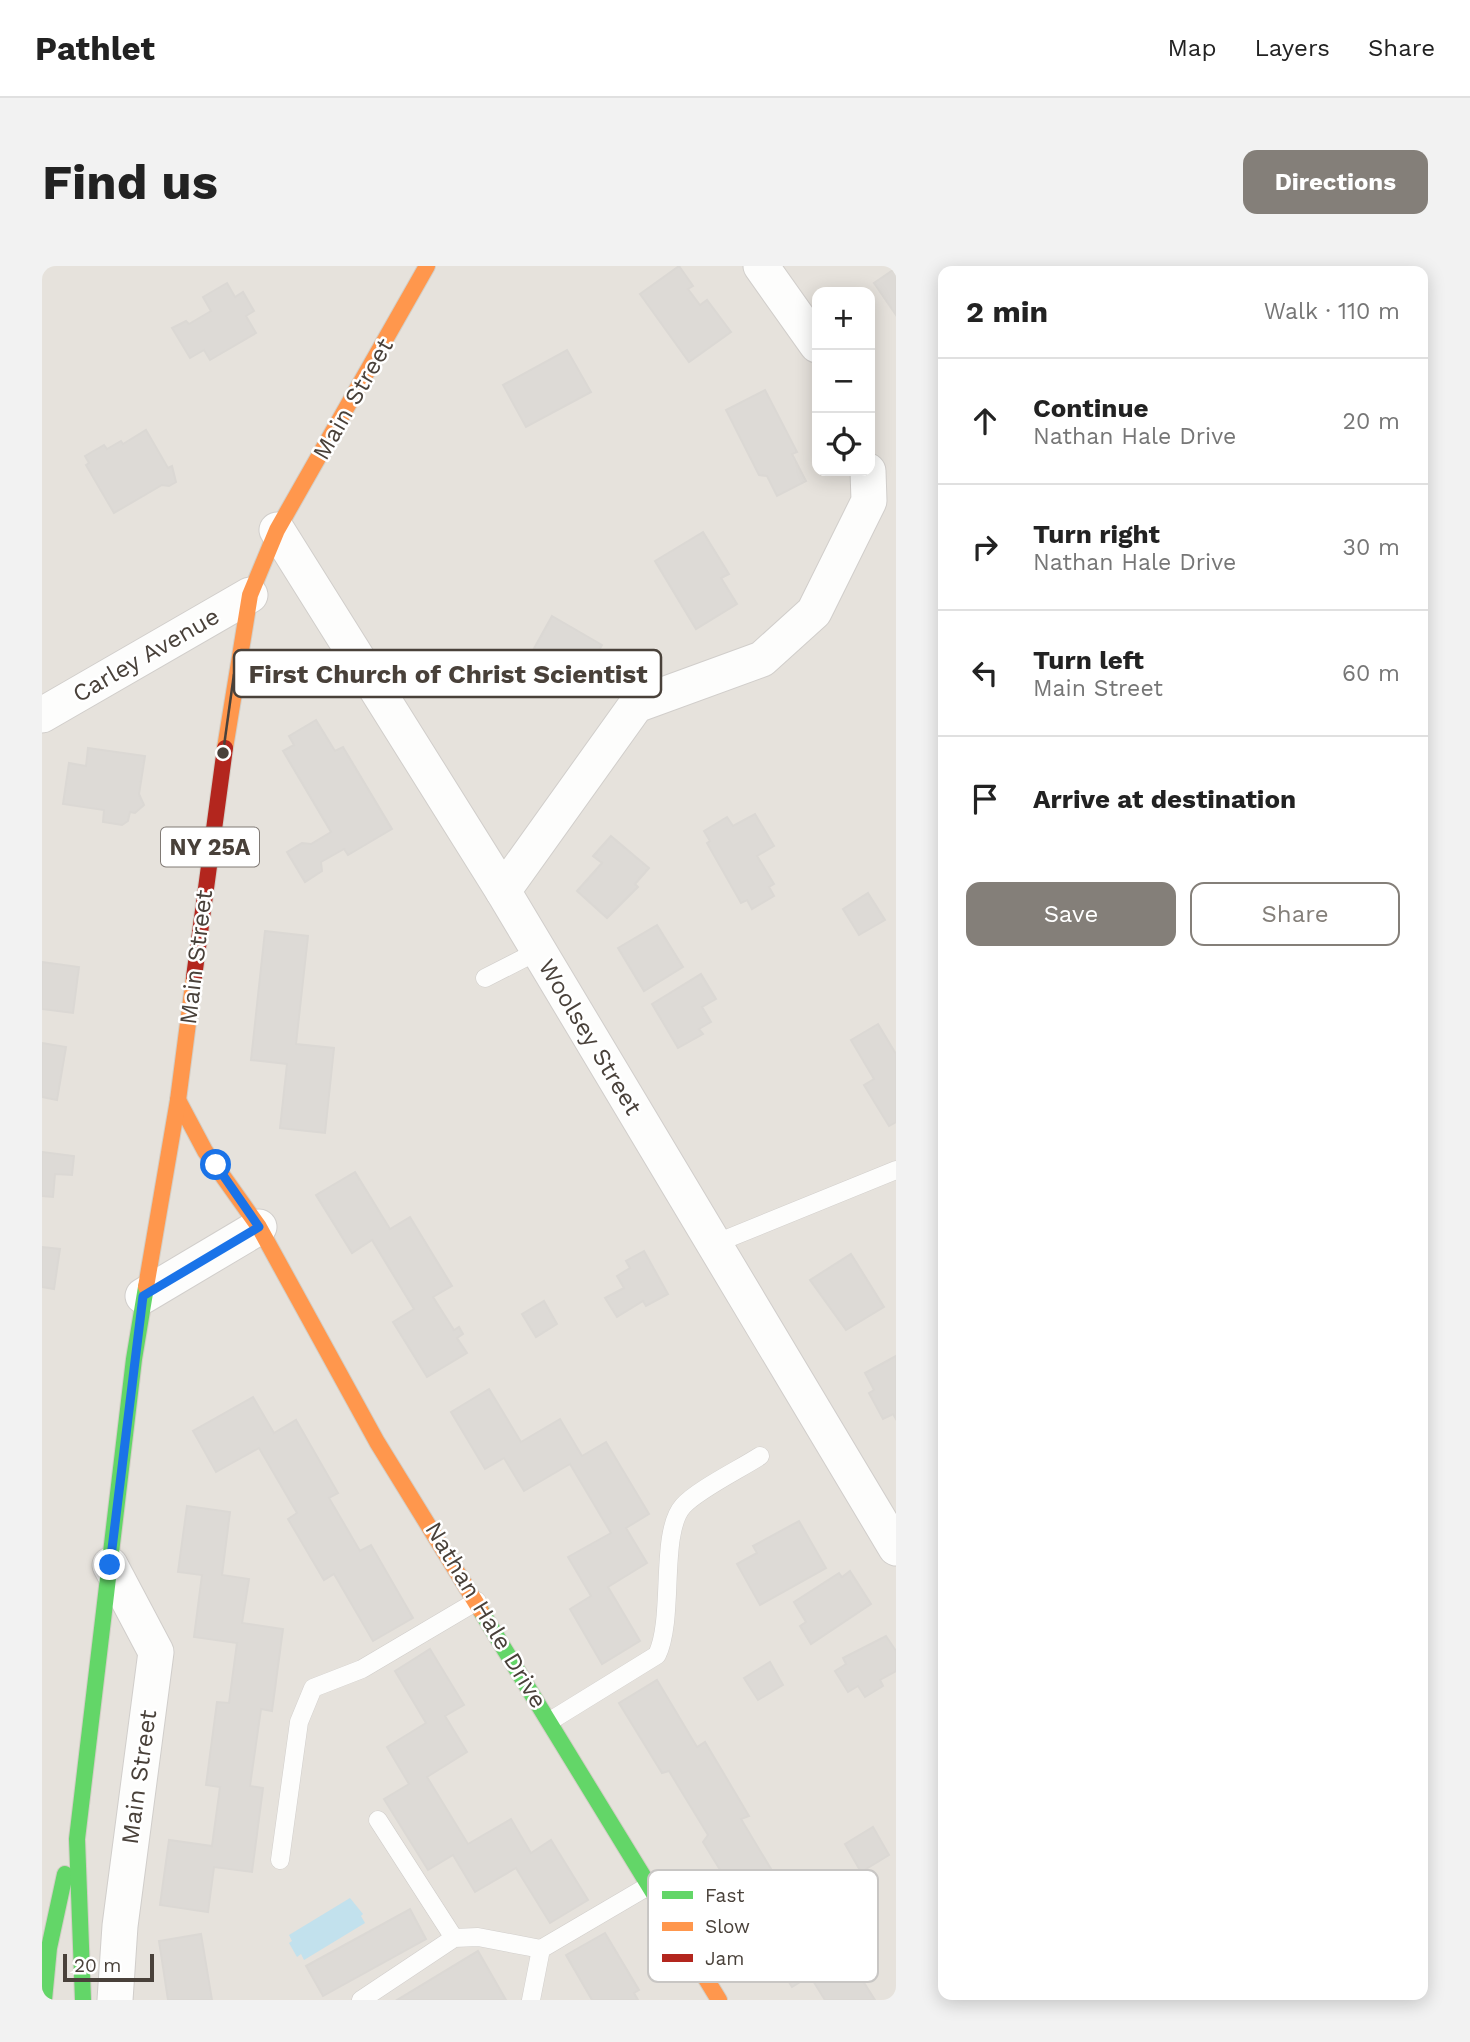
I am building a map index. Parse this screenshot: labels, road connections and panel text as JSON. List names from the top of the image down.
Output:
{
  "streets": {
    "main road": ["Main Street", "NY 25A", "Nathan Hale Drive"],
    "street": ["Carley Avenue", "Woolsey Street"]
  },
  "crossings": [
    ["Main Street", "Carley Avenue"],
    ["Main Street", "Woolsey Street"],
    ["Main Street", "Nathan Hale Drive"]
  ],
  "places": ["First Church of Christ Scientist"],
  "legend": ["Fast", "Slow", "Jam"],
  "scale_bar": "20 m",
  "page": {
    "header": "Pathlet",
    "nav": ["Map", "Layers", "Share"],
    "buttons": [
      "Directions",
      ["Save", "Share"]
    ],
    "title": "Find us",
    "heading": ["2 min", "Walk · 110 m"],
    "map_buttons": ["+", "−"],
    "list": [
      ["Continue", "Nathan Hale Drive", "20 m"],
      ["Turn right", "Nathan Hale Drive", "30 m"],
      ["Turn left", "Main Street", "60 m"],
      "Arrive at destination"
    ],
    "scale": "20 m"
  }
}
